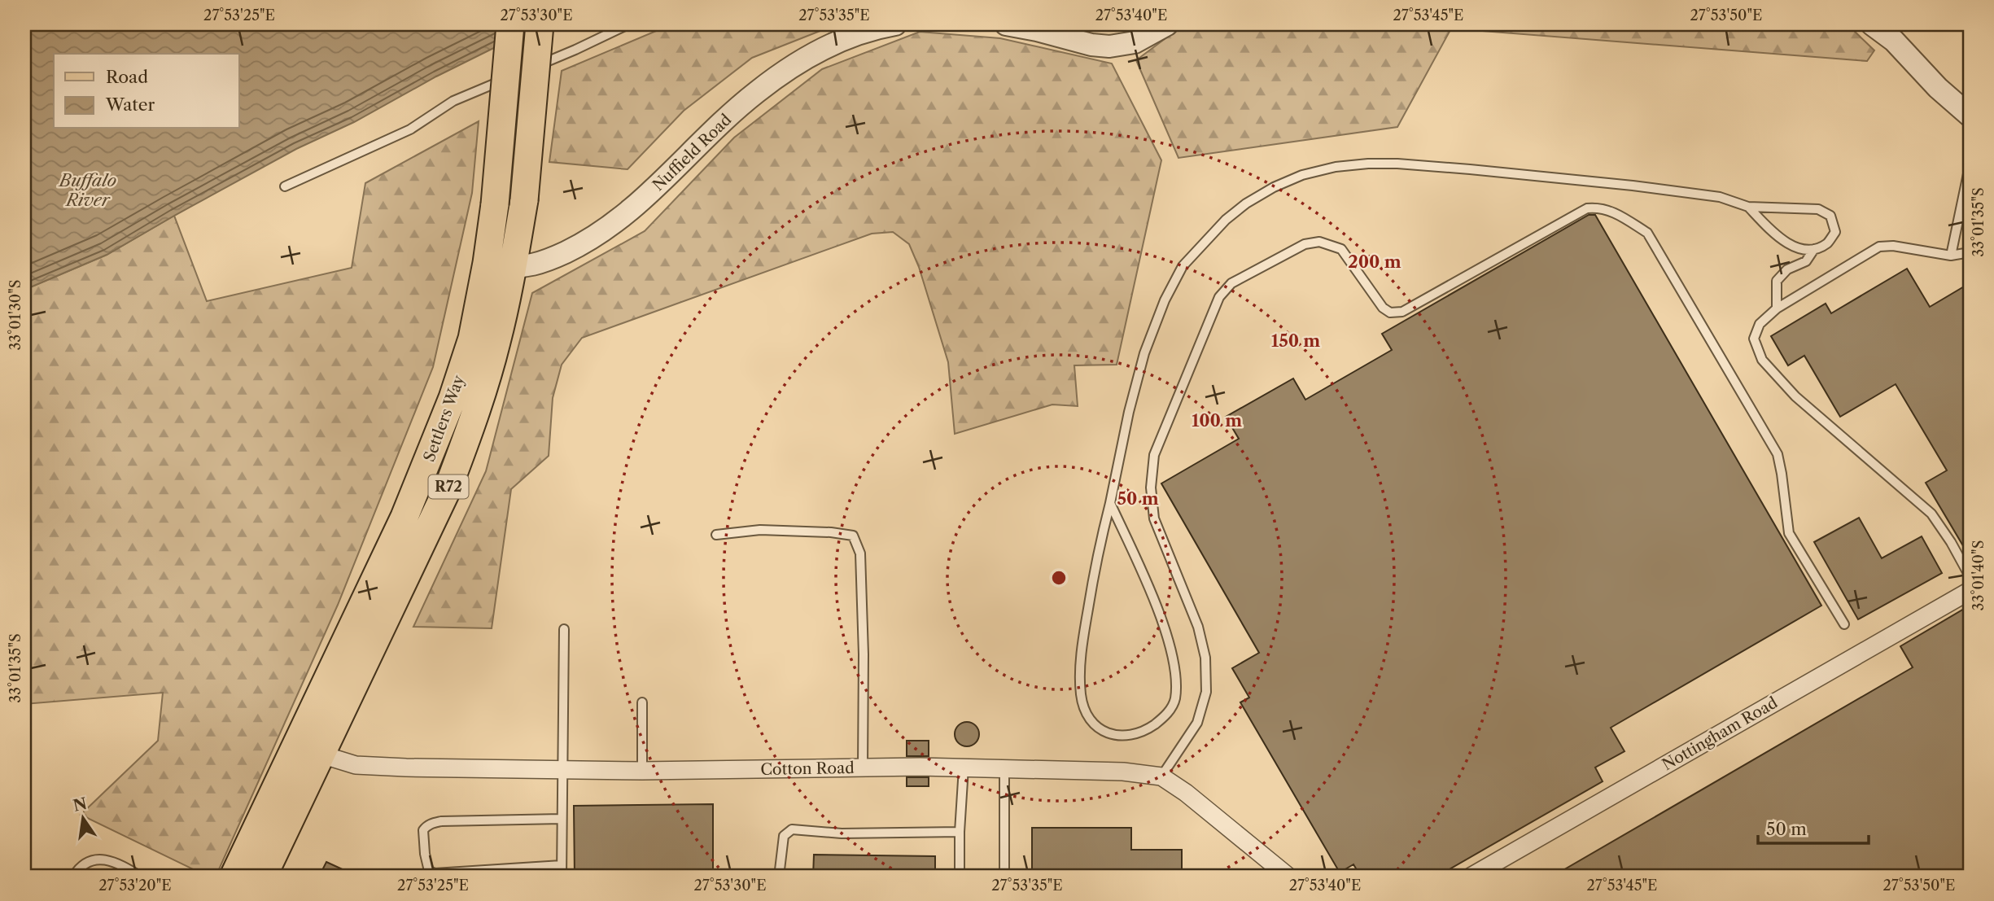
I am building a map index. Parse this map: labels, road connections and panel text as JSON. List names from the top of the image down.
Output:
{
  "streets": {
    "main road": ["Settlers Way", "R72"],
    "street": ["Nuffield Road", "Nottingham Road", "Cotton Road"]
  },
  "crossings": [
    ["Nuffield Road", "Settlers Way"],
    ["Settlers Way", "Cotton Road"]
  ],
  "water": ["Buffalo River"],
  "legend": ["Road", "Water"],
  "scale_bar": "50 m",
  "north": "top",
  "coordinates": [
    "27°53'25\"E",
    "27°53'30\"E",
    "27°53'35\"E",
    "27°53'40\"E",
    "27°53'45\"E",
    "27°53'50\"E",
    "33°01'35\"S",
    "33°01'30\"S",
    "33°01'40\"S",
    "27°53'20\"E"
  ],
  "rings": [
    "200 m",
    "150 m",
    "100 m",
    "50 m"
  ]
}
